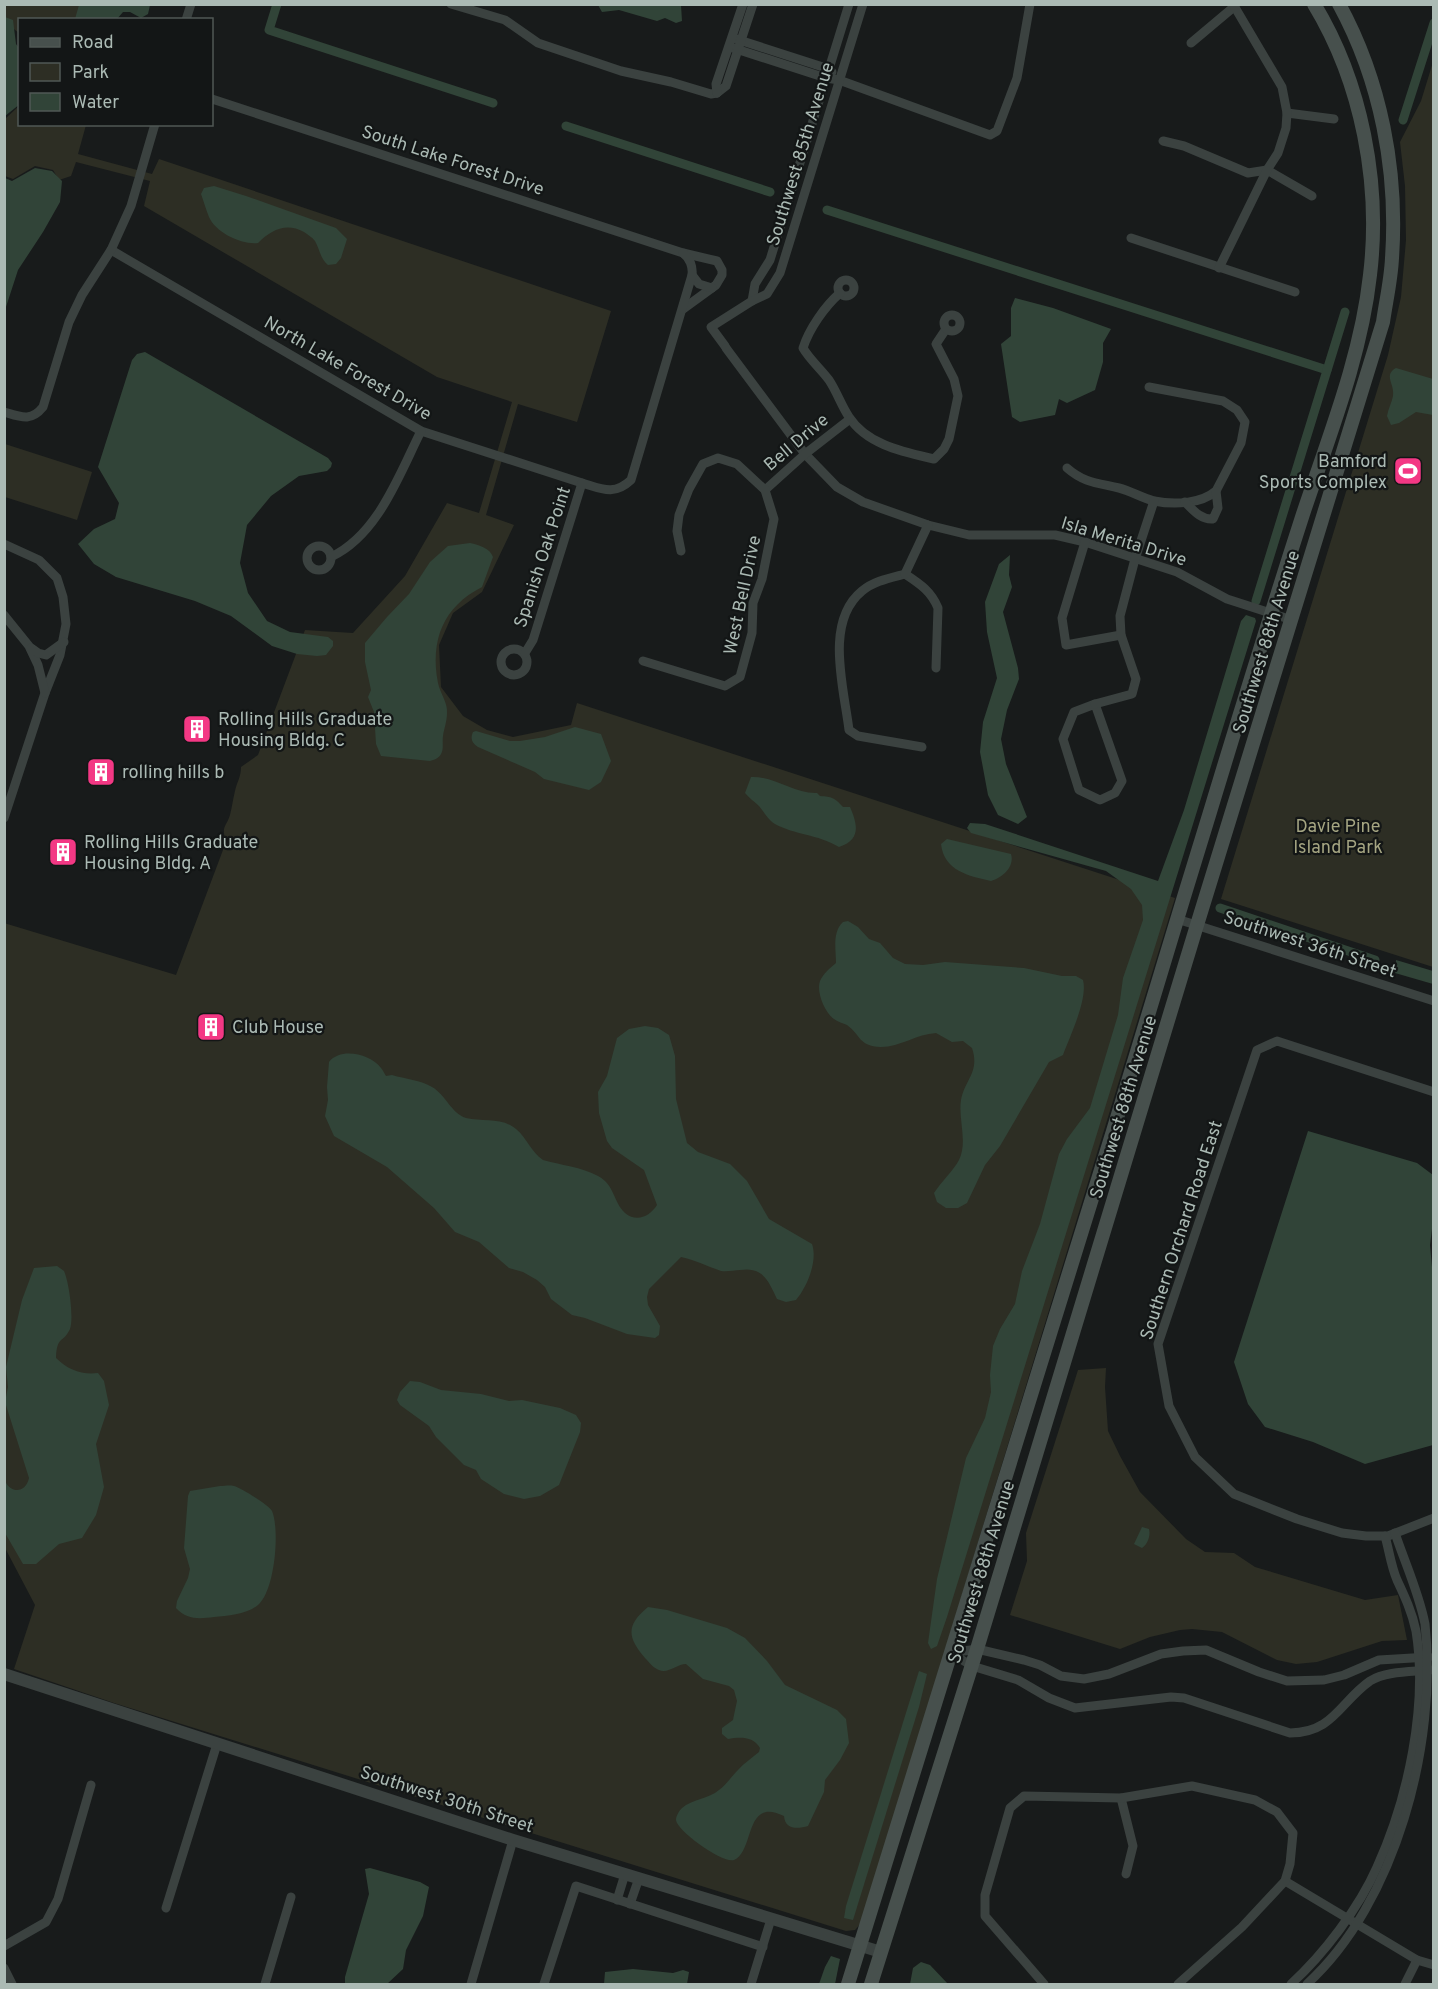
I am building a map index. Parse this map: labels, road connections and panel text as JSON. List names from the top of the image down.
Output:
{
  "streets": {
    "main road": ["Southwest 88th Avenue"],
    "street": [
      "Southwest 85th Avenue",
      "South Lake Forest Drive",
      "North Lake Forest Drive",
      "Bell Drive",
      "Isla Merita Drive",
      "Spanish Oak Point",
      "West Bell Drive",
      "Southwest 36th Street",
      "Southern Orchard Road East",
      "Southwest 30th Street"
    ]
  },
  "crossings": [
    ["Southwest 85th Avenue", "Isla Merita Drive"],
    ["North Lake Forest Drive", "Spanish Oak Point"],
    ["Bell Drive", "Isla Merita Drive"],
    ["Bell Drive", "West Bell Drive"],
    ["Isla Merita Drive", "Southwest 88th Avenue"],
    ["Southwest 88th Avenue", "Southwest 36th Street"],
    ["Southwest 88th Avenue", "Southwest 30th Street"]
  ],
  "parks": ["Davie Pine Island Park"],
  "places": {
    "sports": ["Bamford Sports Complex"],
    "building": [
      "Rolling Hills Graduate Housing Bldg. C",
      "rolling hills b",
      "Rolling Hills Graduate Housing Bldg. A",
      "Club House"
    ]
  },
  "legend": ["Road", "Park", "Water"]
}
